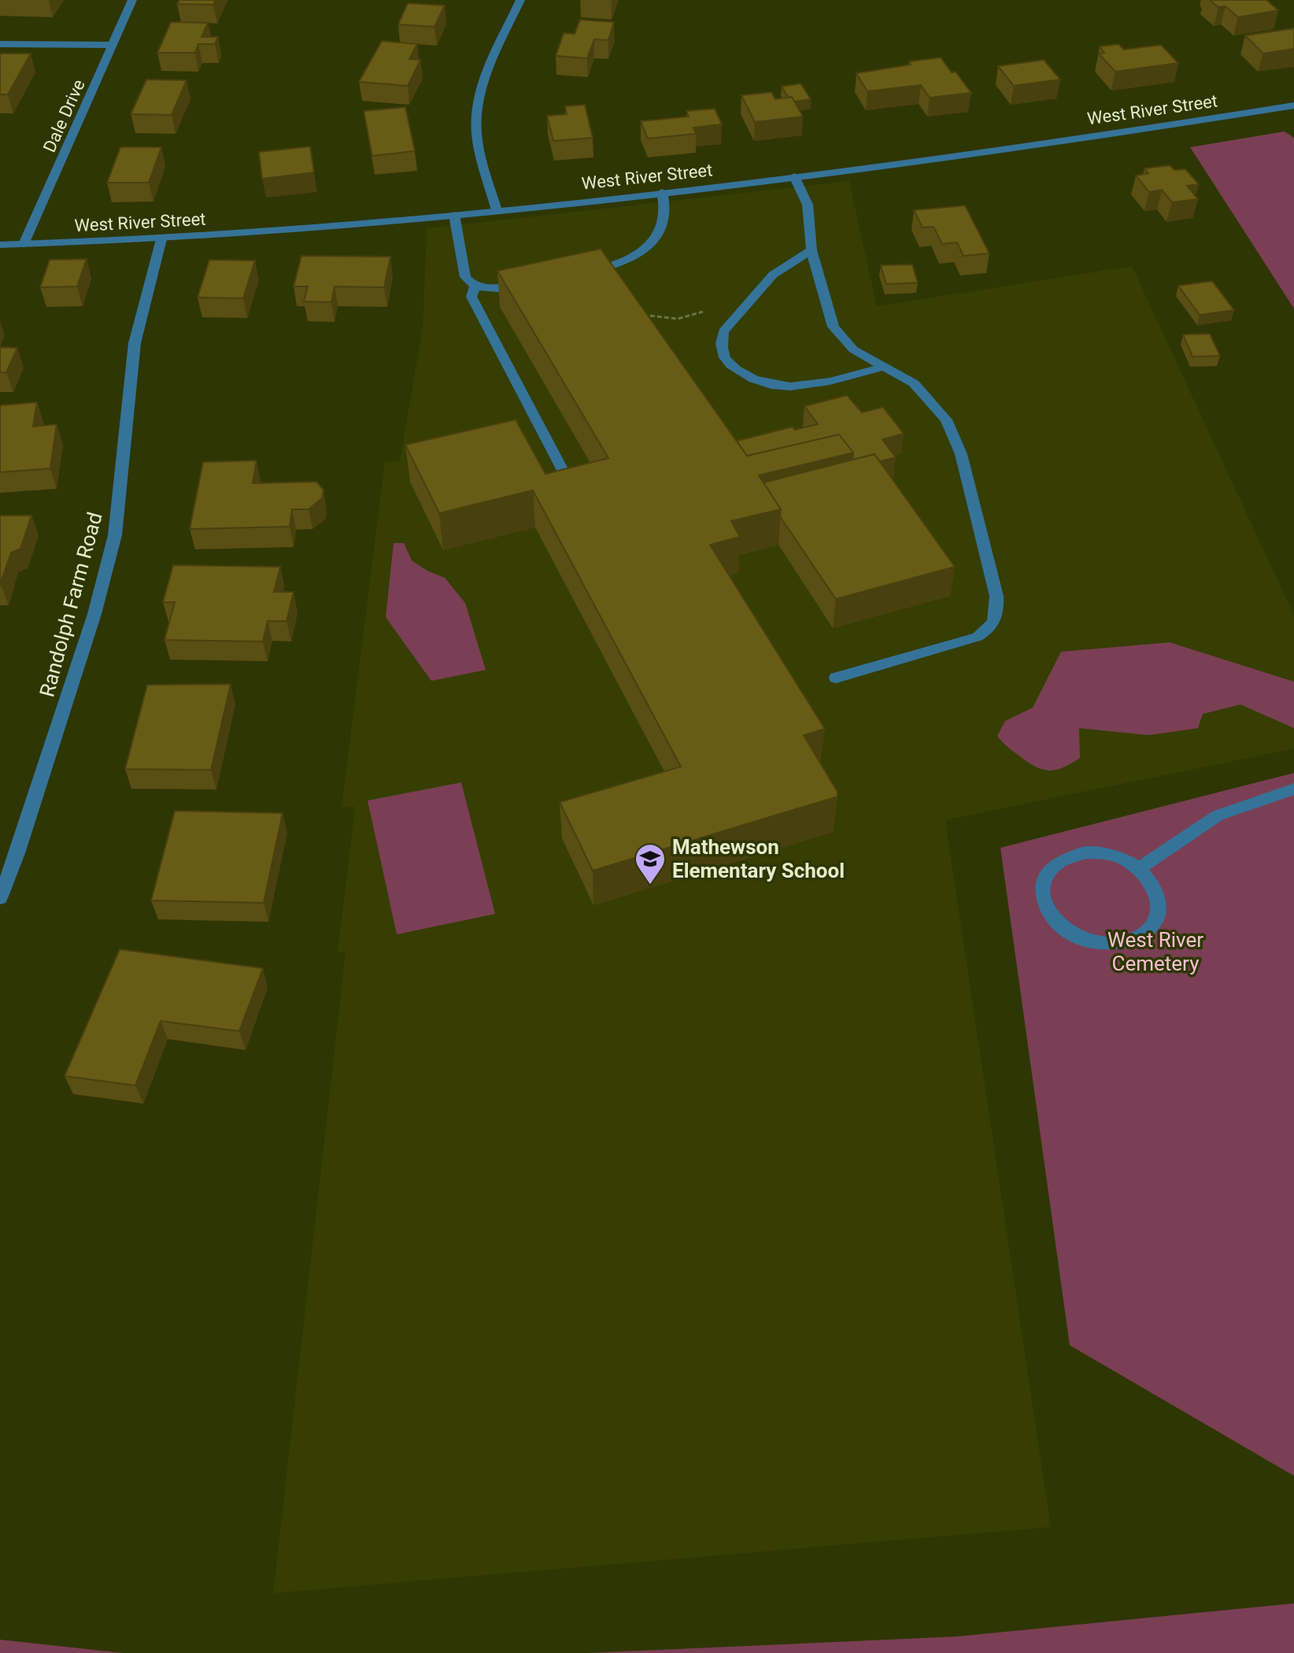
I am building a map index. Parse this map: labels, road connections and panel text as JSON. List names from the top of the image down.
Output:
{
  "streets": {
    "street": ["West River Street", "Dale Drive", "Randolph Farm Road"]
  },
  "crossings": [
    ["West River Street", "Dale Drive"],
    ["West River Street", "Randolph Farm Road"]
  ],
  "parks": ["West River Cemetery"],
  "places": {
    "school or university": ["Mathewson Elementary School"]
  }
}
